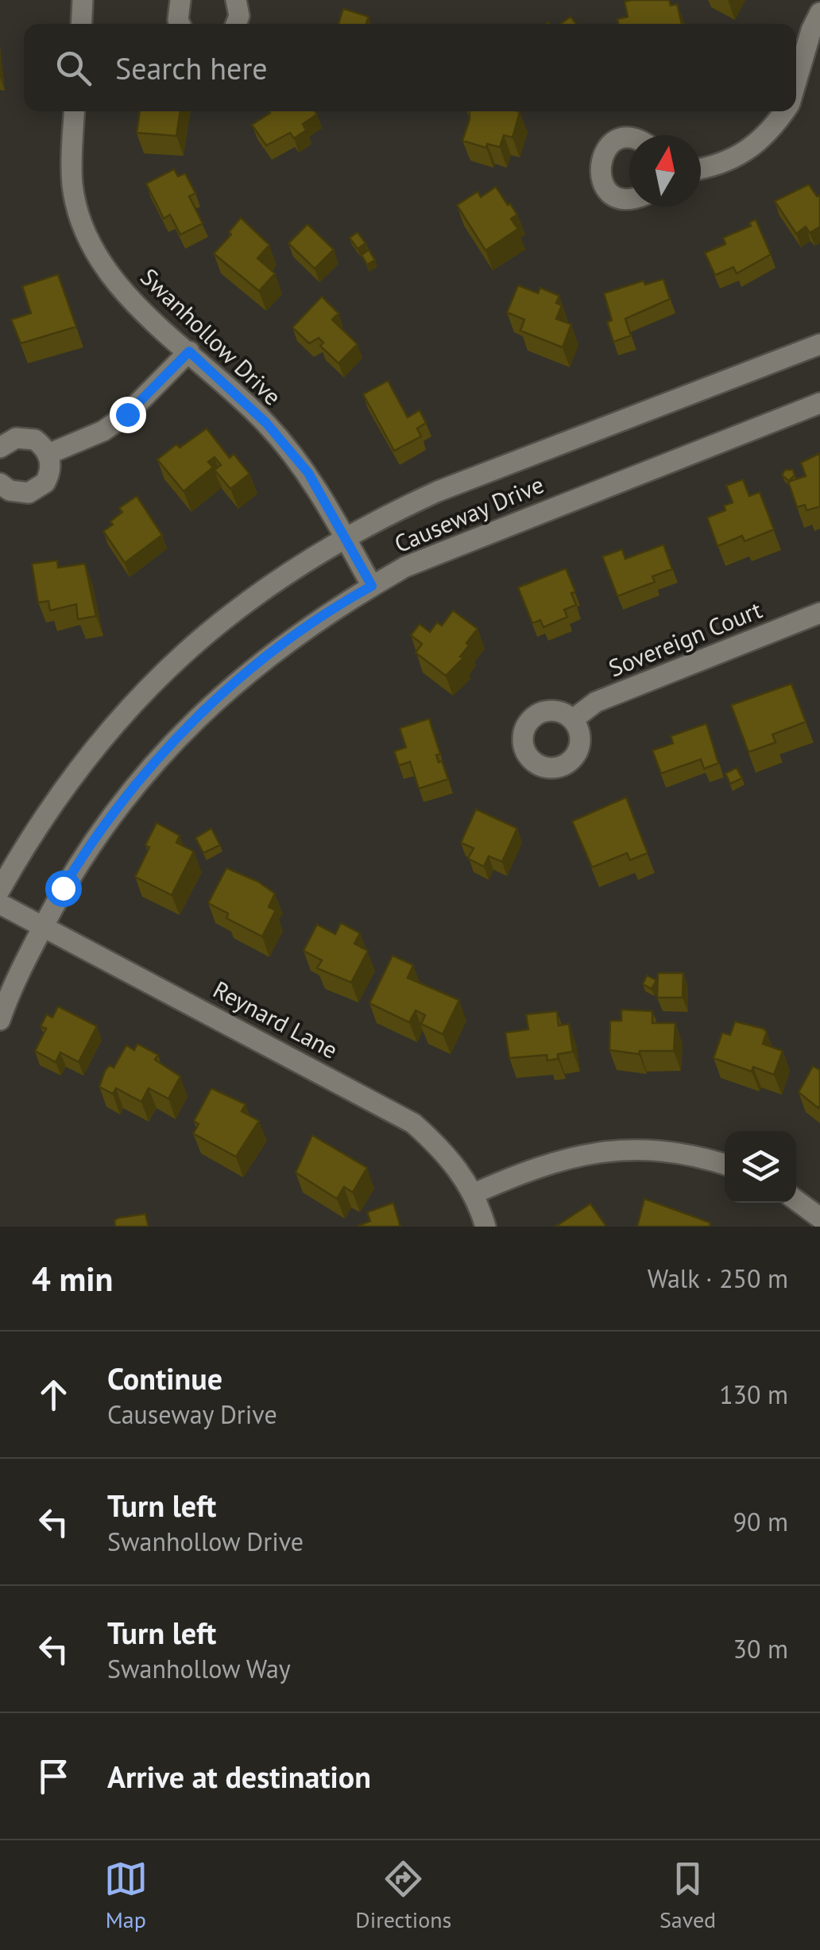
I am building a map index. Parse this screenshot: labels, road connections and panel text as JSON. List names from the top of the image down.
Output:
{
  "streets": {
    "street": [
      "Swanhollow Drive",
      "Causeway Drive",
      "Sovereign Court",
      "Reynard Lane"
    ]
  },
  "crossings": [
    ["Swanhollow Drive", "Causeway Drive"],
    ["Causeway Drive", "Reynard Lane"]
  ],
  "north": "top",
  "page": {
    "search": "Search here",
    "heading": ["4 min", "Walk · 250 m"],
    "list": [
      ["Continue", "Causeway Drive", "130 m"],
      ["Turn left", "Swanhollow Drive", "90 m"],
      ["Turn left", "Swanhollow Way", "30 m"],
      "Arrive at destination"
    ],
    "nav": ["Map", "Directions", "Saved"]
  }
}
